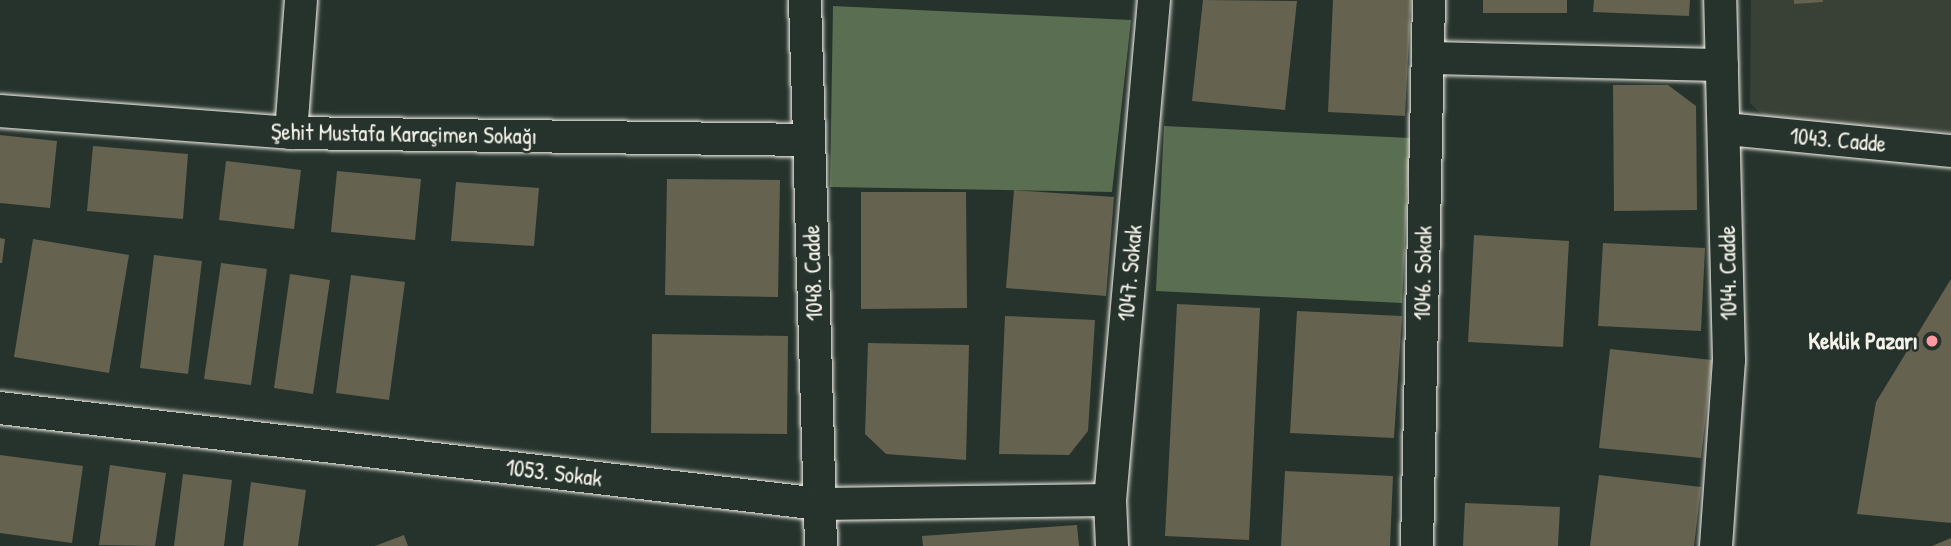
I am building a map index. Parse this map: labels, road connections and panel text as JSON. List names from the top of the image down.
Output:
{
  "streets": {
    "street": [
      "Şehit Mustafa Karaçimen Sokağı",
      "1043. Cadde",
      "1048. Cadde",
      "1047. Sokak",
      "1046. Sokak",
      "1044. Cadde",
      "1053. Sokak"
    ]
  },
  "crossings": [
    ["Şehit Mustafa Karaçimen Sokağı", "1048. Cadde"],
    ["1043. Cadde", "1044. Cadde"],
    ["1048. Cadde", "1053. Sokak"],
    ["1047. Sokak", "1053. Sokak"]
  ],
  "places": ["Keklik Pazarı"]
}
